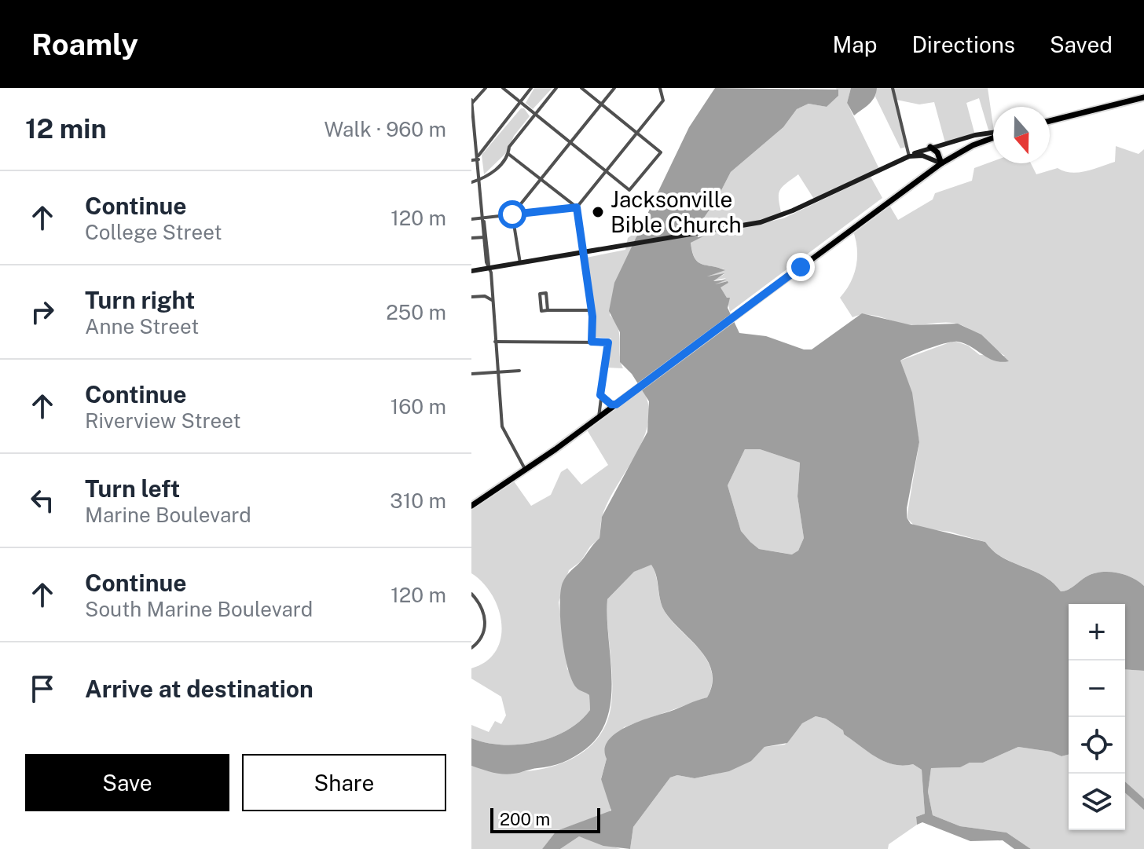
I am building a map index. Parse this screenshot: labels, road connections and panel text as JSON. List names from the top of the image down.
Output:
{
  "places": ["Jacksonville Bible Church"],
  "scale_bar": "200 m",
  "north": "bottom",
  "page": {
    "header": "Roamly",
    "nav": ["Map", "Directions", "Saved"],
    "heading": ["12 min", "Walk · 960 m"],
    "list": [
      ["Continue", "College Street", "120 m"],
      ["Turn right", "Anne Street", "250 m"],
      ["Continue", "Riverview Street", "160 m"],
      ["Turn left", "Marine Boulevard", "310 m"],
      ["Continue", "South Marine Boulevard", "120 m"],
      "Arrive at destination"
    ],
    "map_buttons": ["+", "−"],
    "buttons": ["Save", "Share"],
    "scale": "200 m"
  }
}
